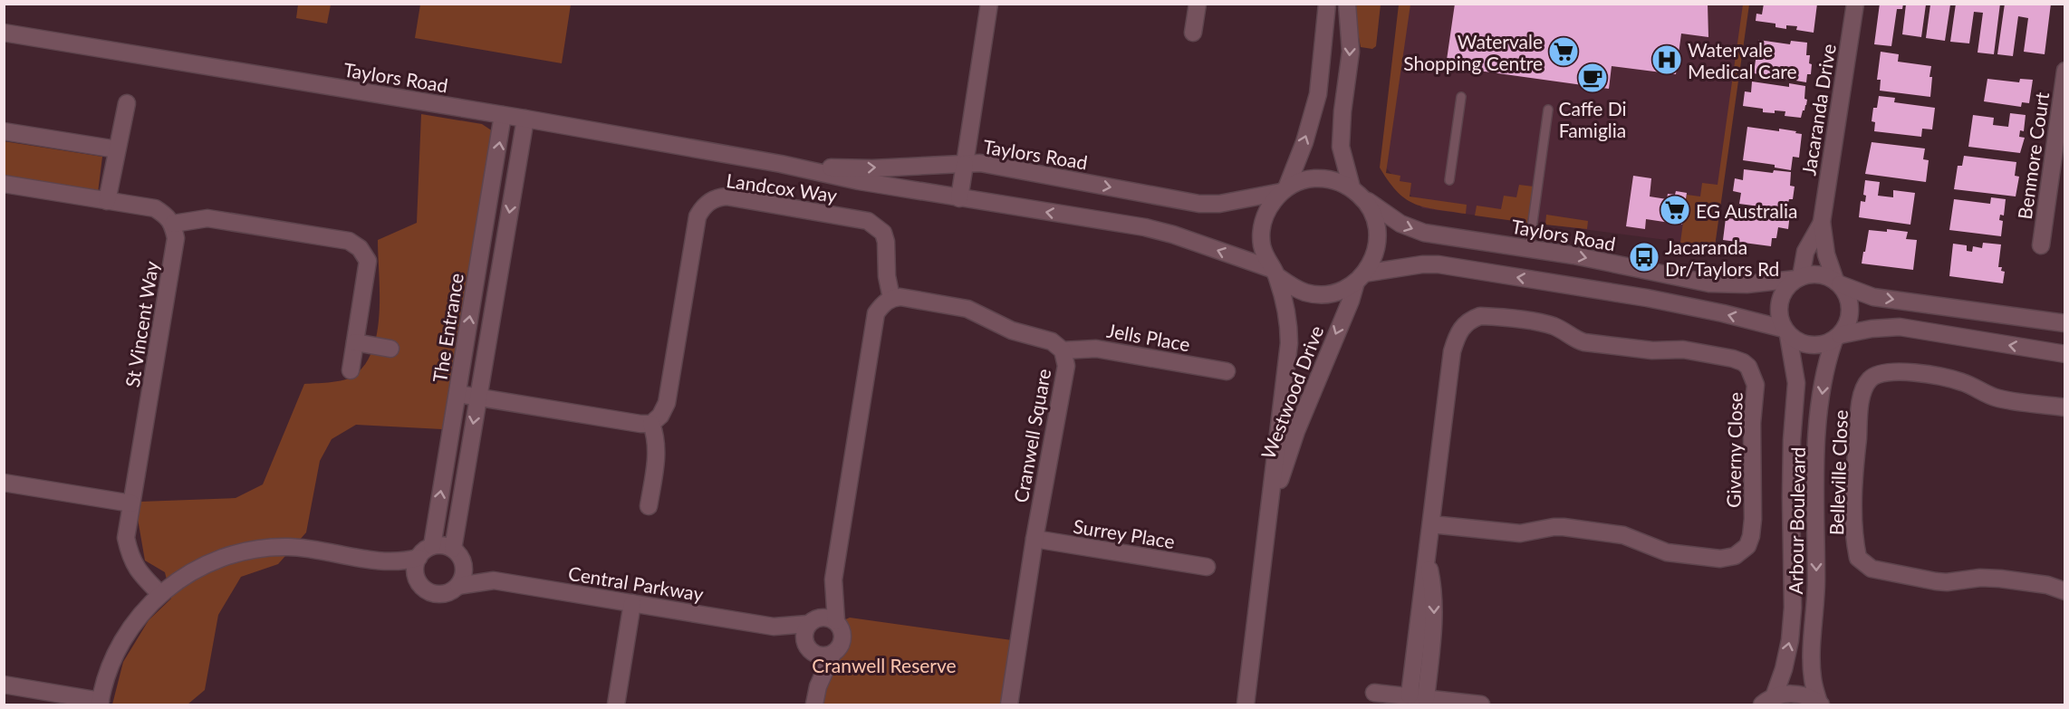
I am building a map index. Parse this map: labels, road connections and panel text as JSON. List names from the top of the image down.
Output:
{
  "streets": {
    "street": [
      "Taylors Road",
      "Jacaranda Drive",
      "Benmore Court",
      "Landcox Way",
      "St Vincent Way",
      "The Entrance",
      "Jells Place",
      "Westwood Drive",
      "Cranwell Square",
      "Giverny Close",
      "Belleville Close",
      "Arbour Boulevard",
      "Surrey Place",
      "Central Parkway"
    ]
  },
  "crossings": [
    ["Taylors Road", "Jacaranda Drive"],
    ["Taylors Road", "The Entrance"],
    ["Taylors Road", "Westwood Drive"],
    ["Taylors Road", "Arbour Boulevard"],
    ["Jacaranda Drive", "Arbour Boulevard"],
    ["Landcox Way", "Cranwell Square"],
    ["The Entrance", "Central Parkway"],
    ["Jells Place", "Cranwell Square"],
    ["Cranwell Square", "Surrey Place"]
  ],
  "parks": ["Cranwell Reserve"],
  "places": {
    "supermarket": ["Watervale Shopping Centre", "EG Australia"],
    "hospital": ["Watervale Medical Care"],
    "cafe": ["Caffe Di Famiglia"],
    "bus stop": ["Jacaranda Dr/Taylors Rd"]
  }
}
